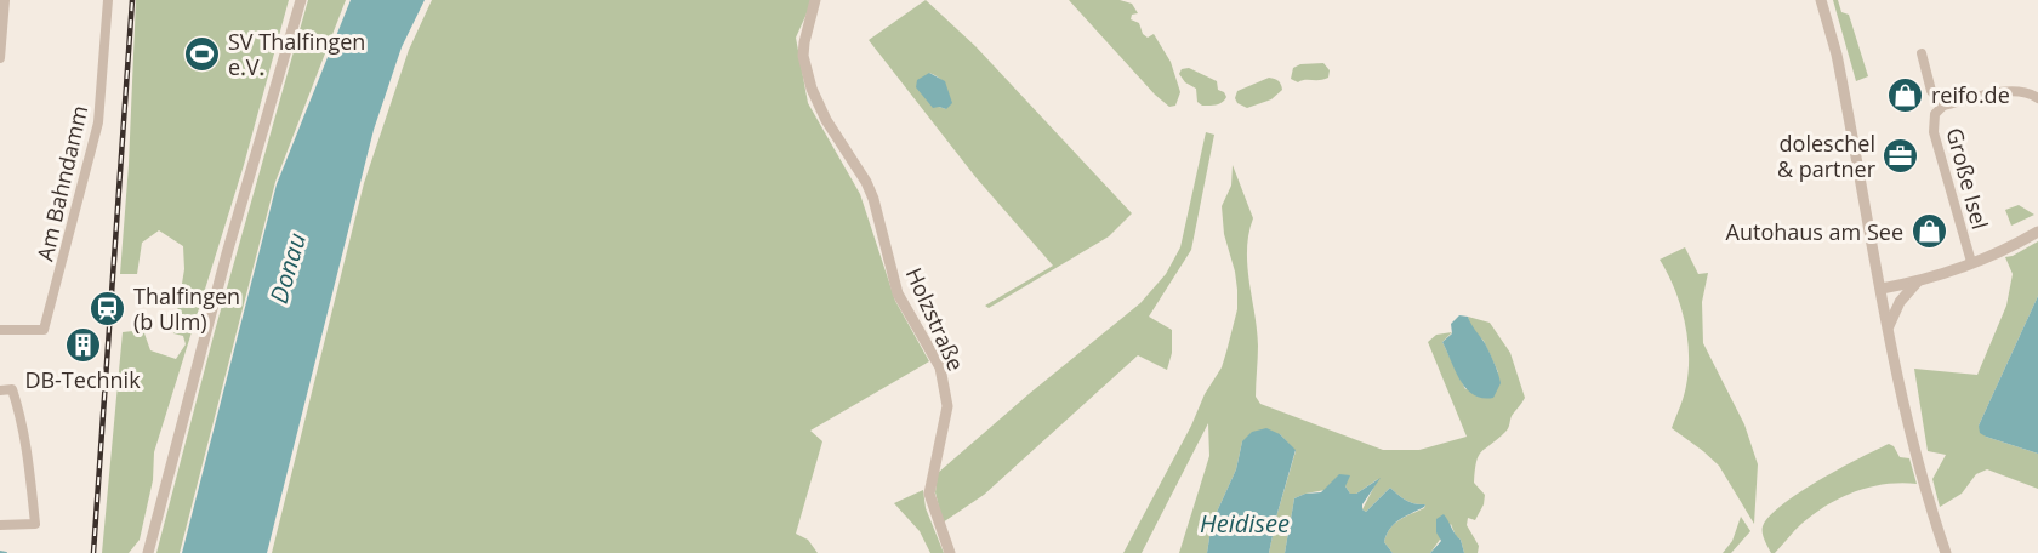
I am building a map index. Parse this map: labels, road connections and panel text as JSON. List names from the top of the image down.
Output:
{
  "streets": {
    "street": ["Große Isel", "Am Bahndamm", "Holzstraße"]
  },
  "water": ["Donau", "Heidisee"],
  "places": {
    "sports": ["SV Thalfingen e.V."],
    "shop": ["reifo.de", "Autohaus am See"],
    "office": ["doleschel & partner"],
    "station": ["Thalfingen (b Ulm)"],
    "building": ["DB-Technik"]
  }
}
